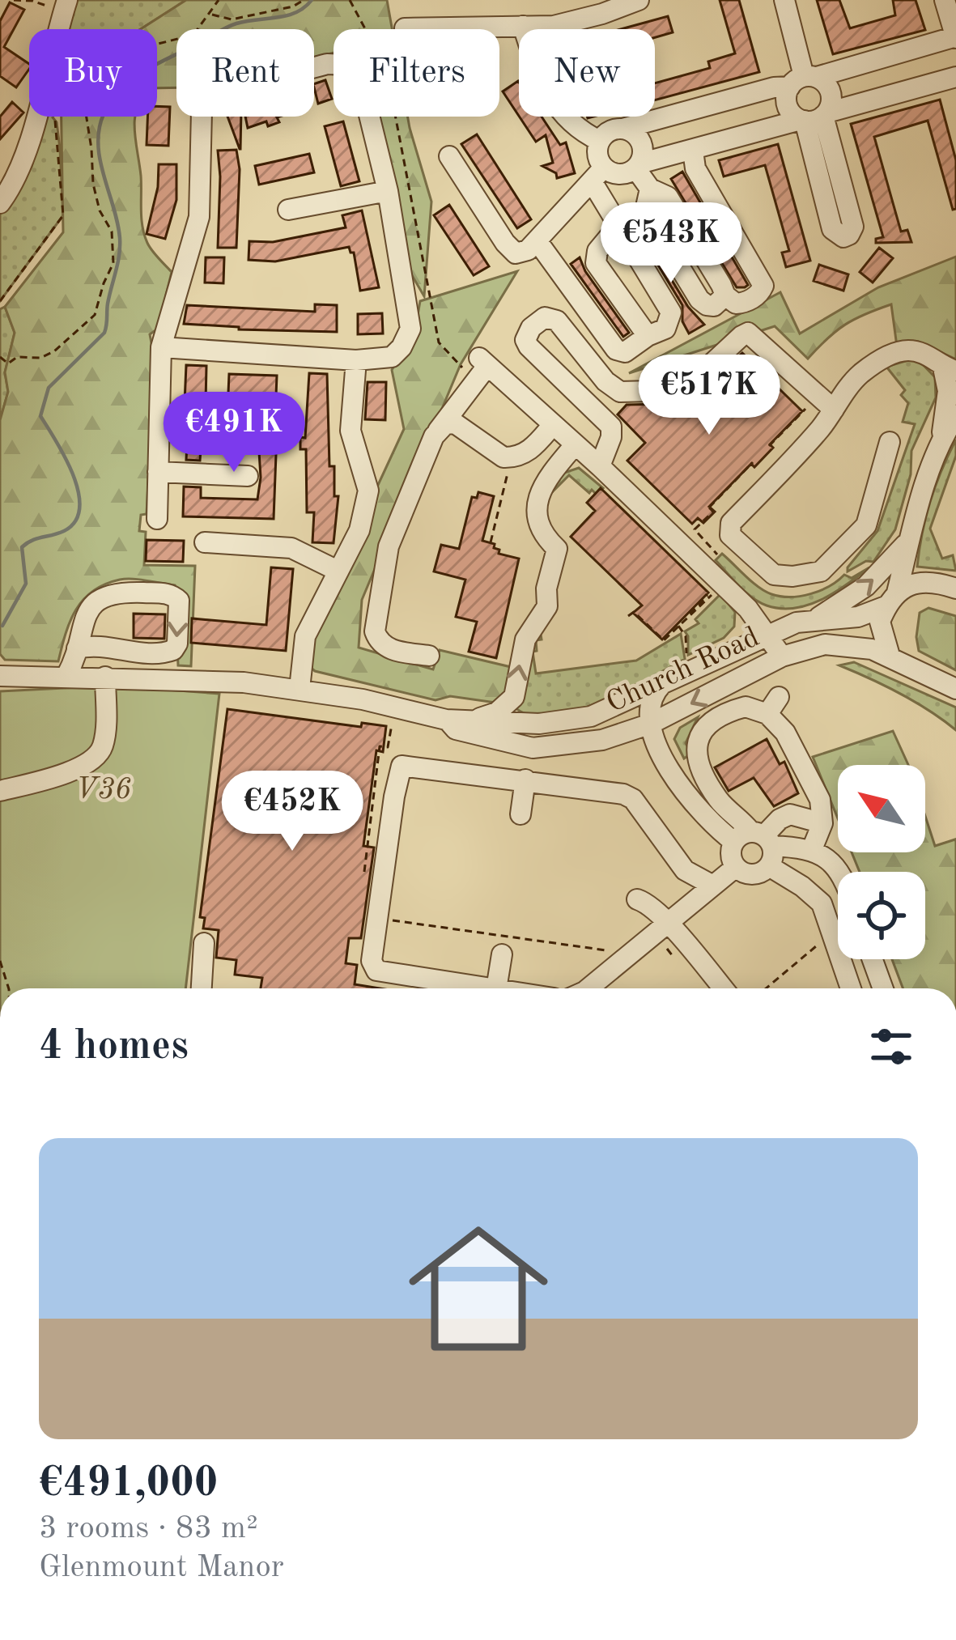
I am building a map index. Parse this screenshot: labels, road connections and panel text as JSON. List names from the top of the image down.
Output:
{
  "streets": {
    "street": ["Church Road"]
  },
  "parks": ["V36"],
  "north": "top left",
  "page": {
    "chip": [
      "Buy",
      "Rent",
      "Filters",
      "New"
    ],
    "price": [
      "€543K",
      "€517K",
      "€491K",
      "€452K"
    ],
    "heading": "4 homes",
    "list": [
      {
        "name": "€491,000",
        "note": "3 rooms · 83 m² · Glenmount Manor"
      }
    ]
  }
}
